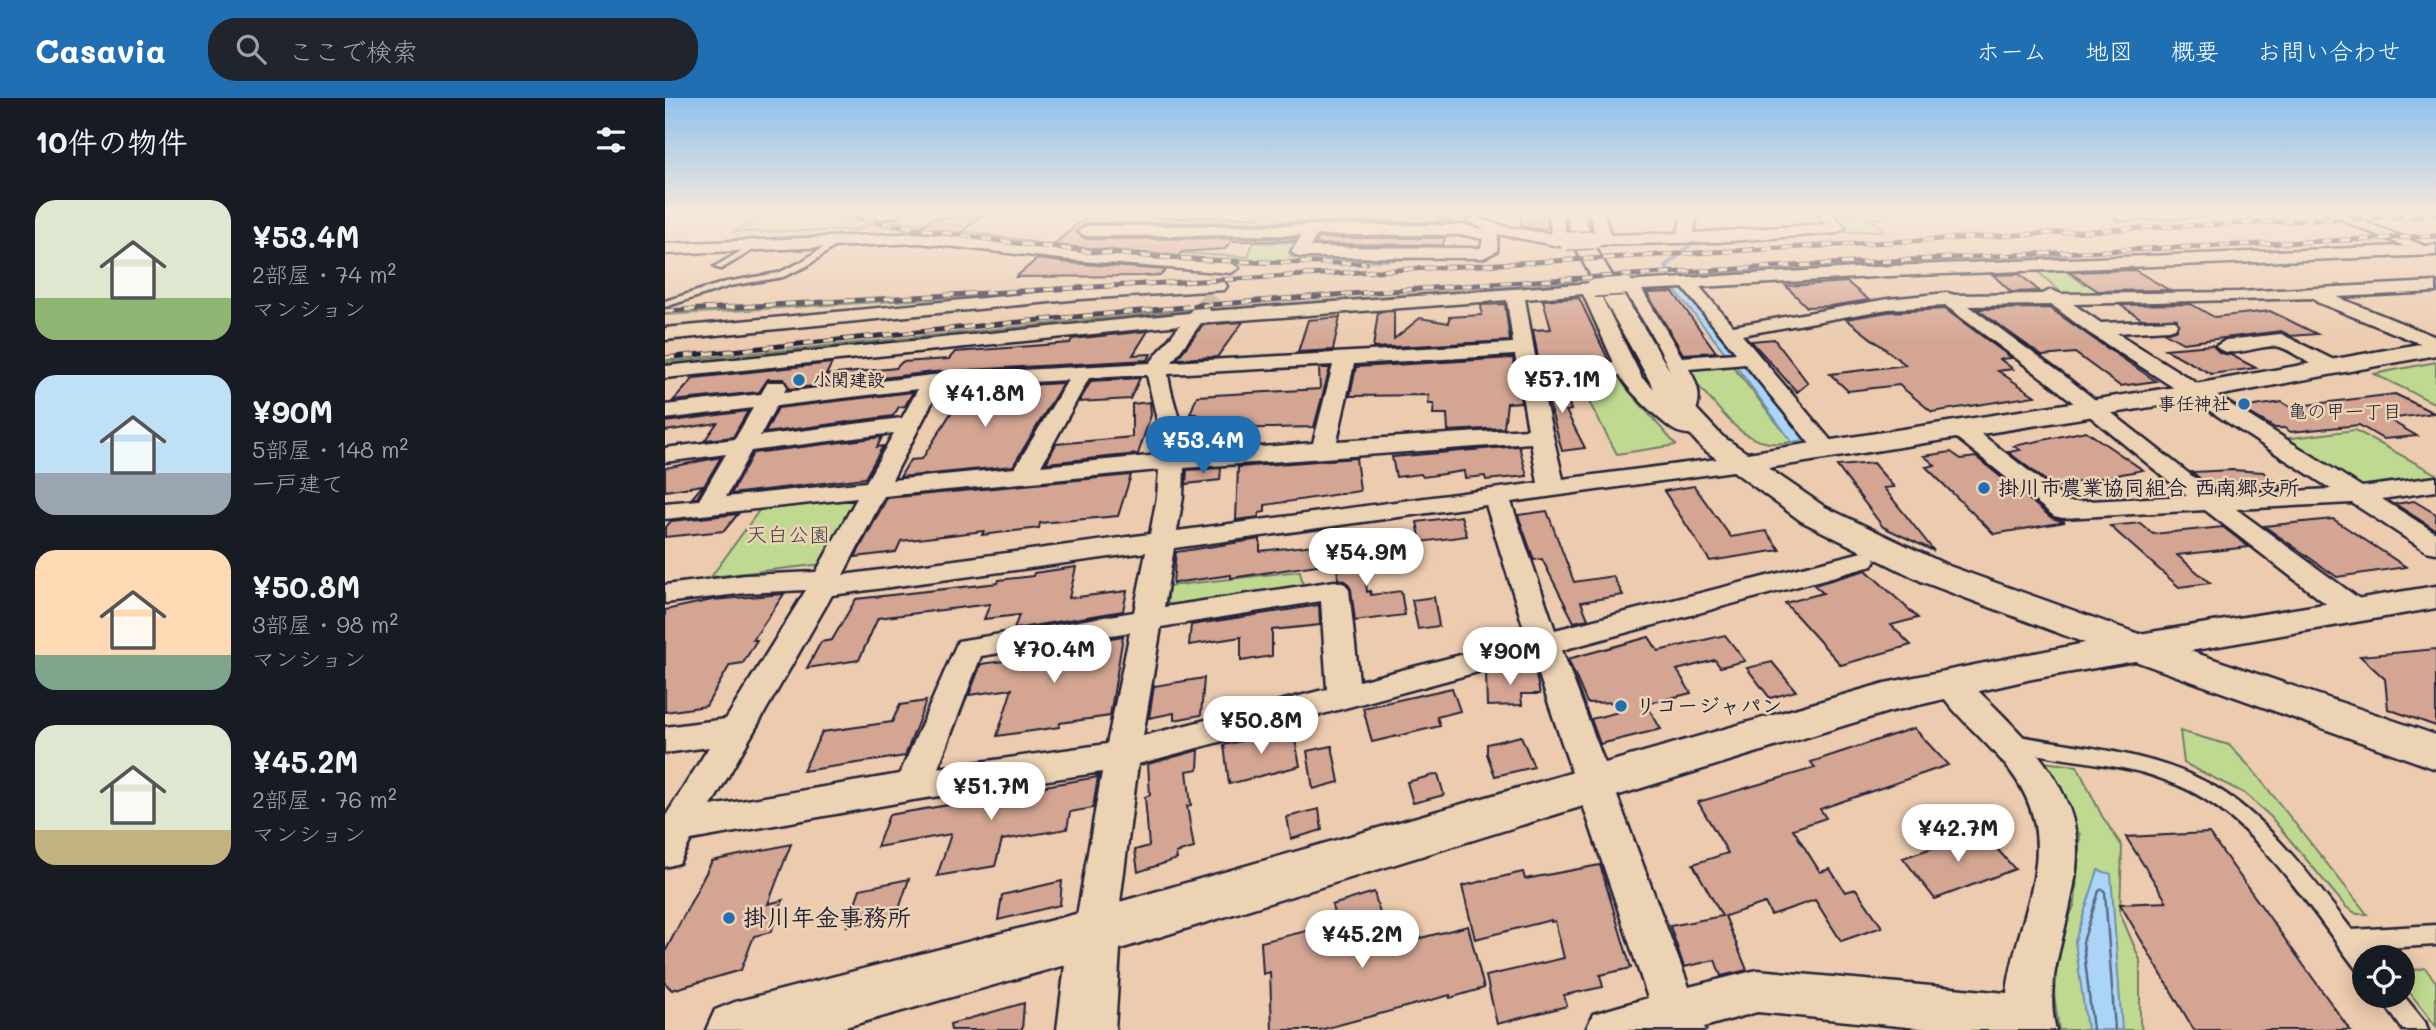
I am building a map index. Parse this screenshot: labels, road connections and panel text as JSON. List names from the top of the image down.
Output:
{
  "districts": ["亀の甲一丁目"],
  "parks": ["天白公園"],
  "places": [
    "小関建設",
    "事任神社",
    "掛川市農業協同組合 西南郷支所",
    "リコージャパン",
    "掛川年金事務所"
  ],
  "page": {
    "header": "Casavia",
    "search": "ここで検索",
    "nav": [
      "ホーム",
      "地図",
      "概要",
      "お問い合わせ"
    ],
    "heading": "10件の物件",
    "list": [
      {
        "name": "¥53.4M",
        "note": "2部屋 · 74 m² · マンション"
      },
      {
        "name": "¥90M",
        "note": "5部屋 · 148 m² · 一戸建て"
      },
      {
        "name": "¥50.8M",
        "note": "3部屋 · 98 m² · マンション"
      },
      {
        "name": "¥45.2M",
        "note": "2部屋 · 76 m² · マンション"
      }
    ],
    "price": [
      "¥57.1M",
      "¥41.8M",
      "¥53.4M",
      "¥54.9M",
      "¥70.4M",
      "¥90M",
      "¥50.8M",
      "¥51.7M",
      "¥42.7M",
      "¥45.2M"
    ]
  }
}
